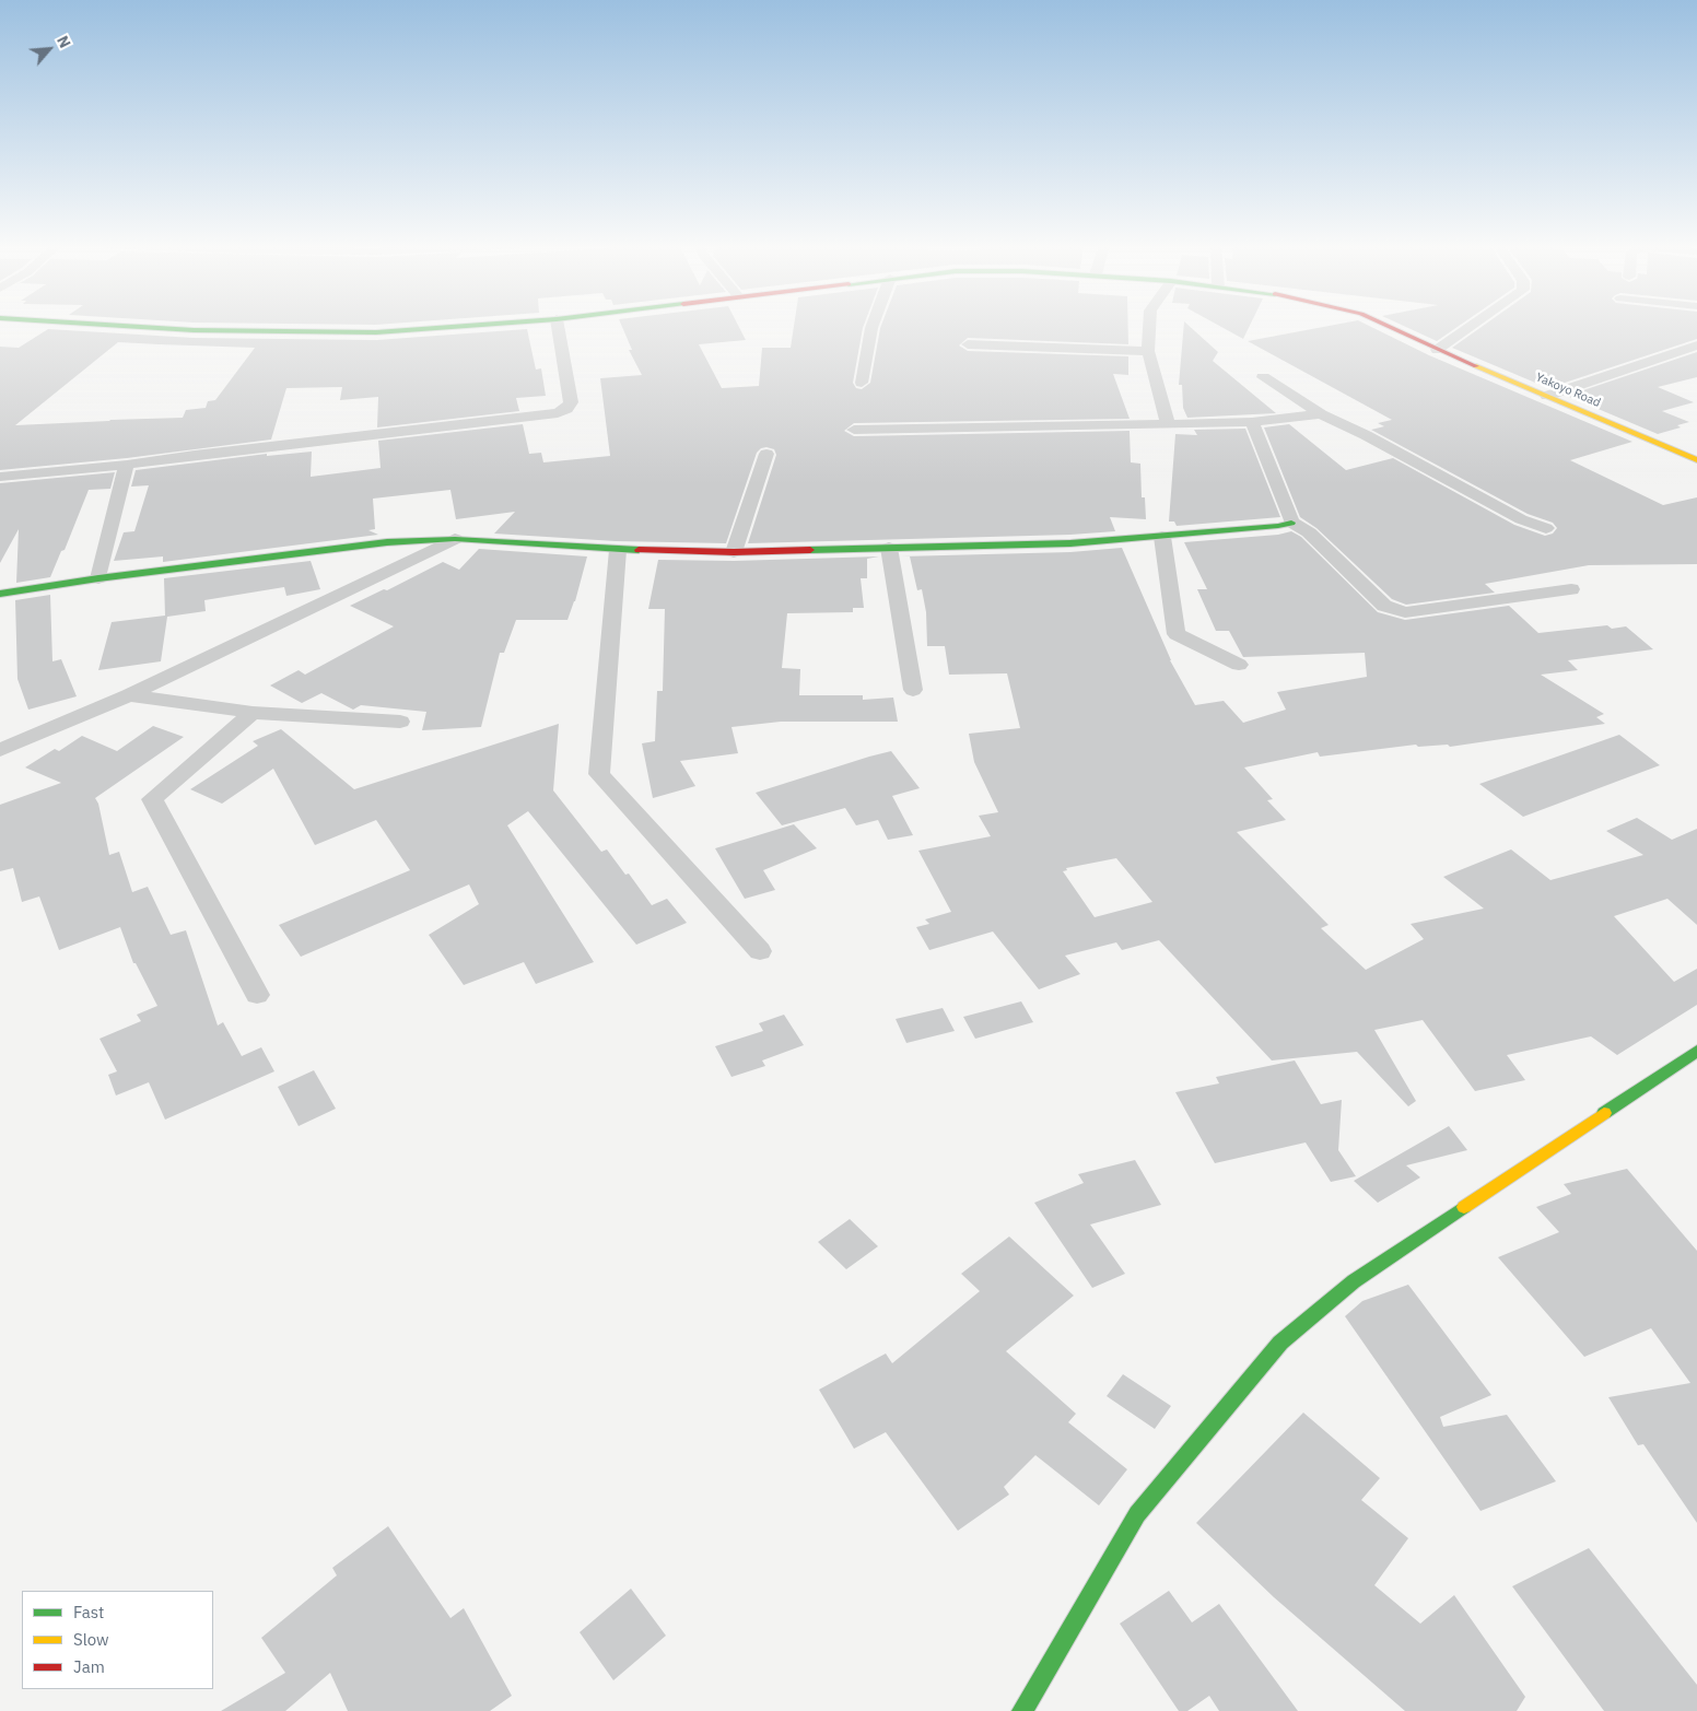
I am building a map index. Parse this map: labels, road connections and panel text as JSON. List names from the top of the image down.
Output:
{
  "streets": {
    "main road": ["Yakoyo Road"]
  },
  "legend": ["Fast", "Slow", "Jam"],
  "north": "top right"
}
